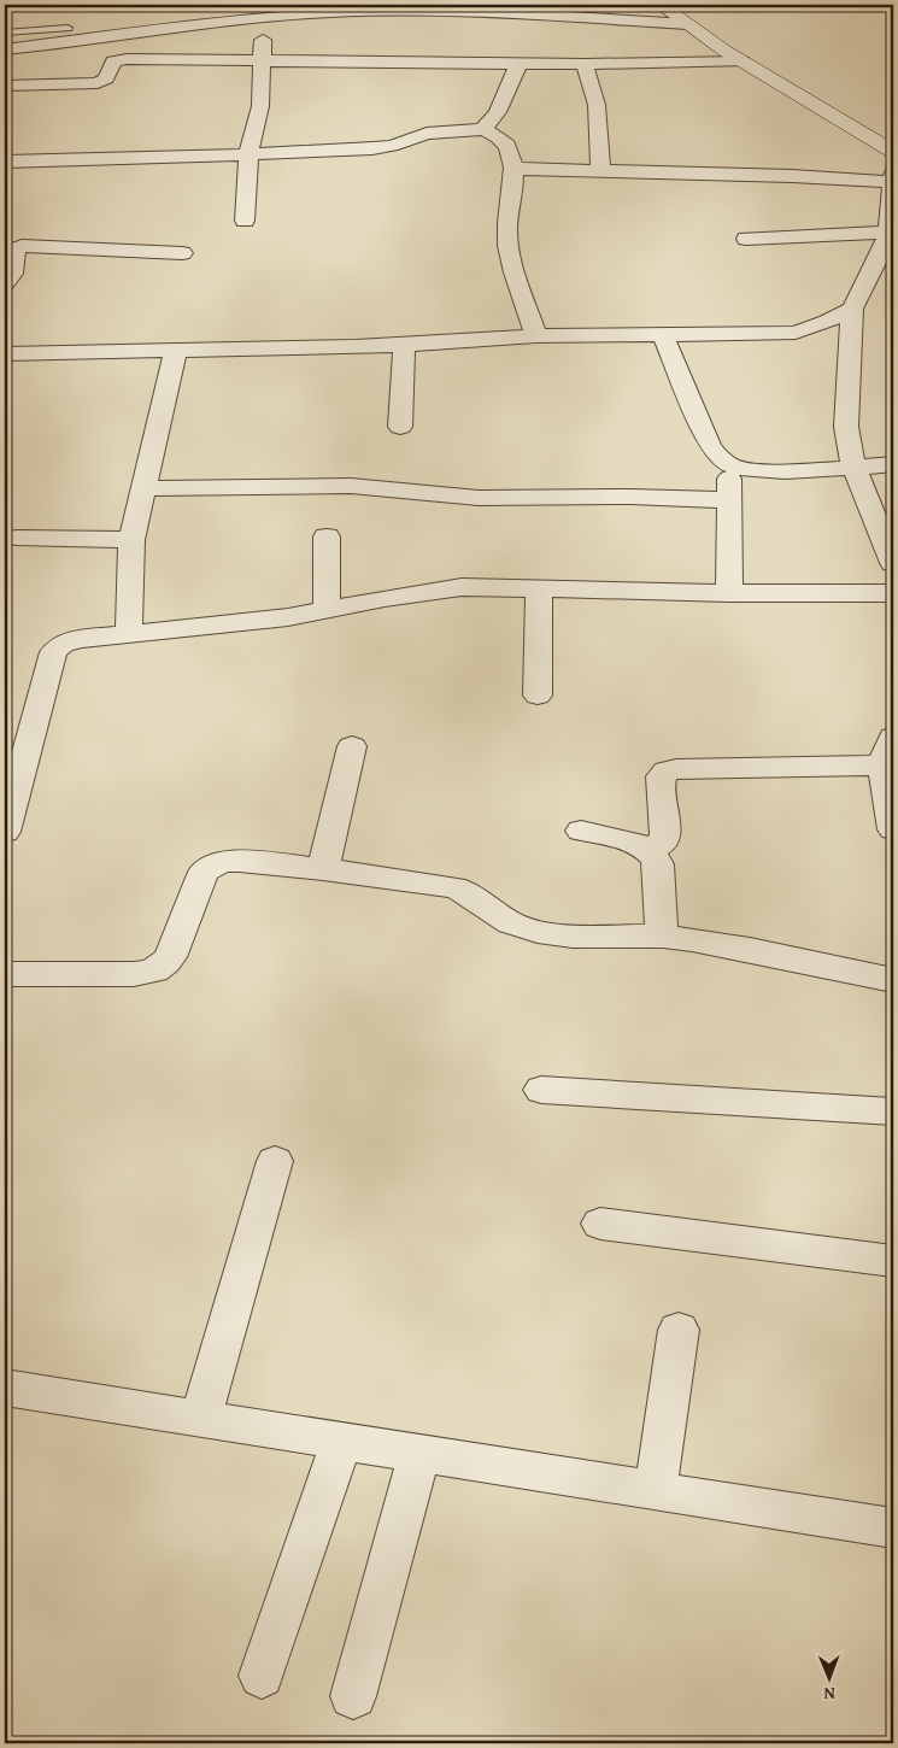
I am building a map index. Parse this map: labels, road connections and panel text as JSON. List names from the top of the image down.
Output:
{
  "north": "bottom"
}
